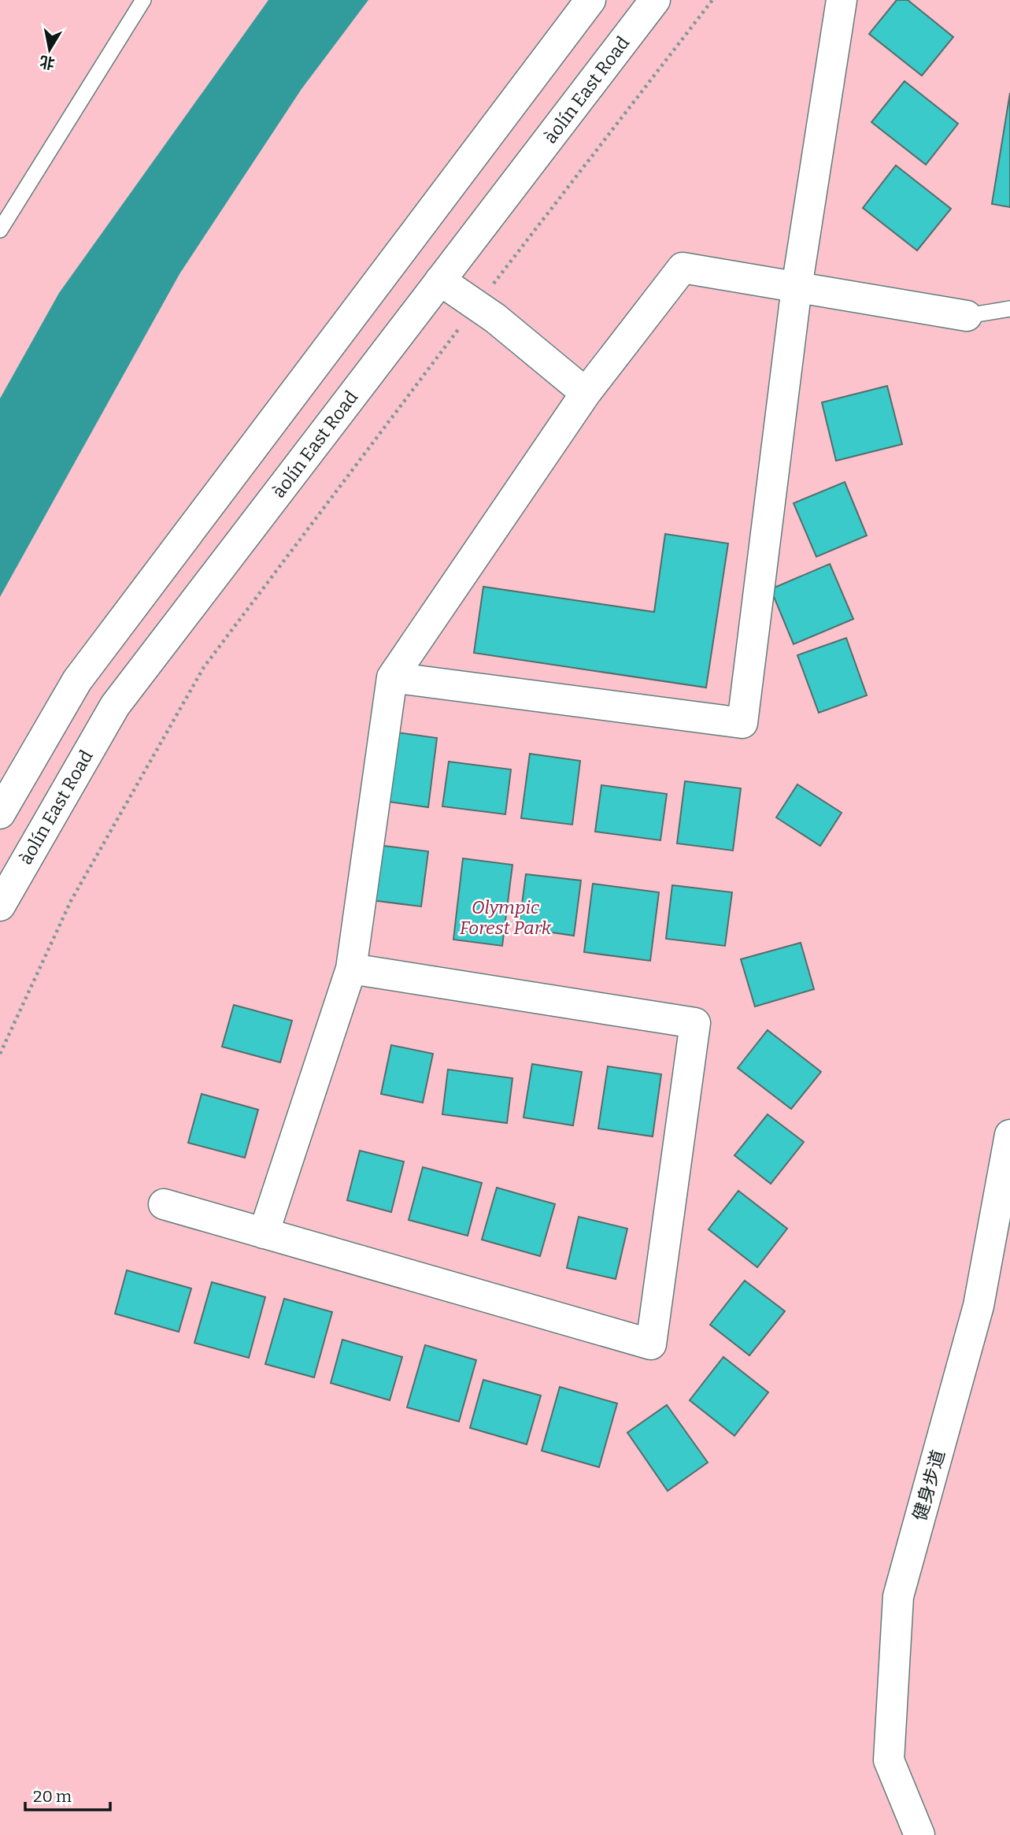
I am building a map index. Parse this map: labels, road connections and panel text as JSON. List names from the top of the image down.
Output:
{
  "streets": {
    "street": ["àolín East Road", "健身步道"]
  },
  "parks": ["Olympic Forest Park"],
  "scale_bar": "20 m",
  "north": "bottom"
}
